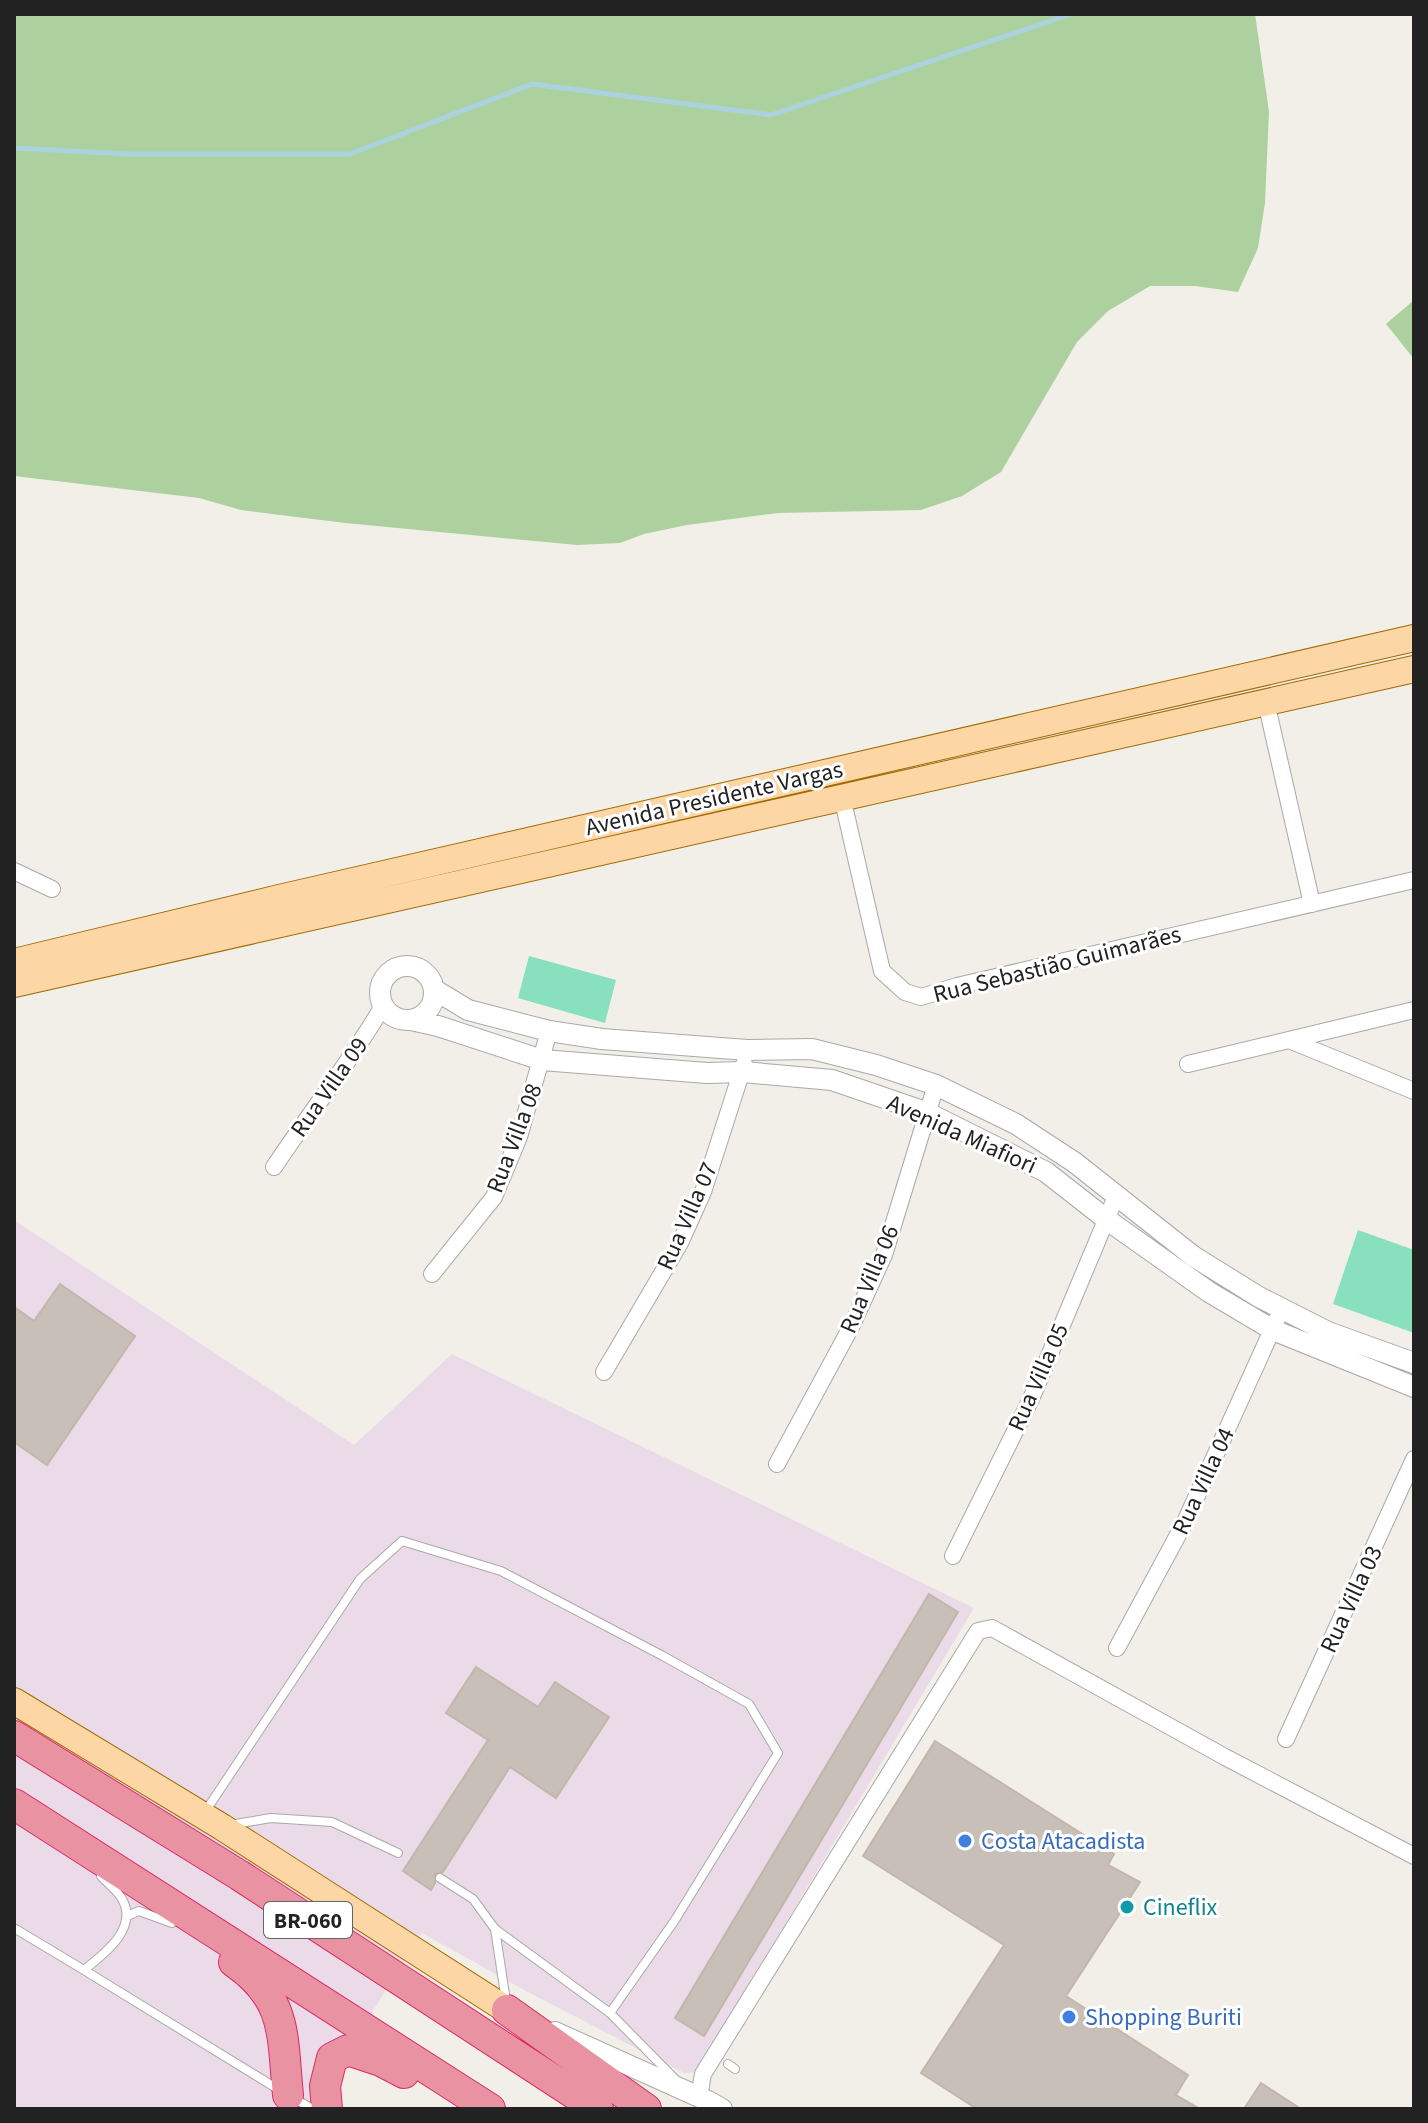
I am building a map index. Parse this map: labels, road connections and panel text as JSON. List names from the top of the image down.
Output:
{
  "streets": {
    "highway": ["BR-060"],
    "main road": ["Avenida Presidente Vargas"],
    "street": [
      "Rua Sebastião Guimarães",
      "Rua Villa 09",
      "Avenida Miafiori",
      "Rua Villa 08",
      "Rua Villa 07",
      "Rua Villa 06",
      "Rua Villa 05",
      "Rua Villa 04",
      "Rua Villa 03"
    ]
  },
  "crossings": [
    ["Avenida Presidente Vargas", "Rua Sebastião Guimarães"],
    ["Rua Villa 09", "Avenida Miafiori"],
    ["Avenida Miafiori", "Rua Villa 08"],
    ["Avenida Miafiori", "Rua Villa 07"],
    ["Avenida Miafiori", "Rua Villa 06"],
    ["Avenida Miafiori", "Rua Villa 05"],
    ["Avenida Miafiori", "Rua Villa 04"]
  ],
  "places": ["Costa Atacadista", "Cineflix", "Shopping Buriti"]
}
